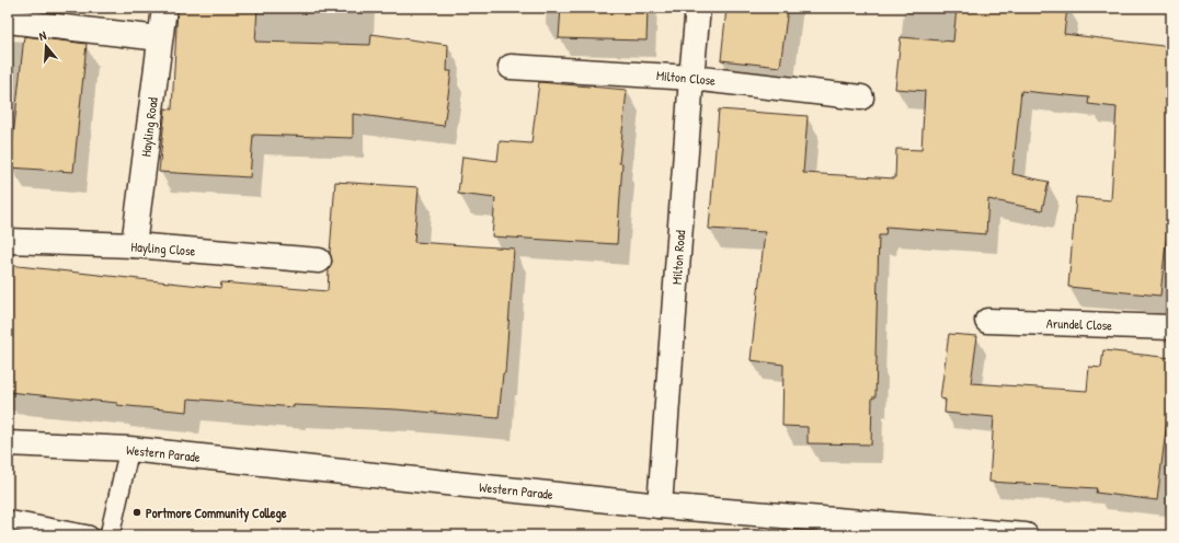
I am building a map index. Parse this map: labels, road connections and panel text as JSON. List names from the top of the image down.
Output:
{
  "streets": {
    "street": [
      "Milton Close",
      "Hayling Road",
      "Hayling Close",
      "Milton Road",
      "Arundel Close",
      "Western Parade"
    ]
  },
  "crossings": [
    ["Milton Close", "Milton Road"],
    ["Hayling Road", "Hayling Close"],
    ["Milton Road", "Western Parade"]
  ],
  "places": ["Portmore Community College"],
  "north": "top"
}
